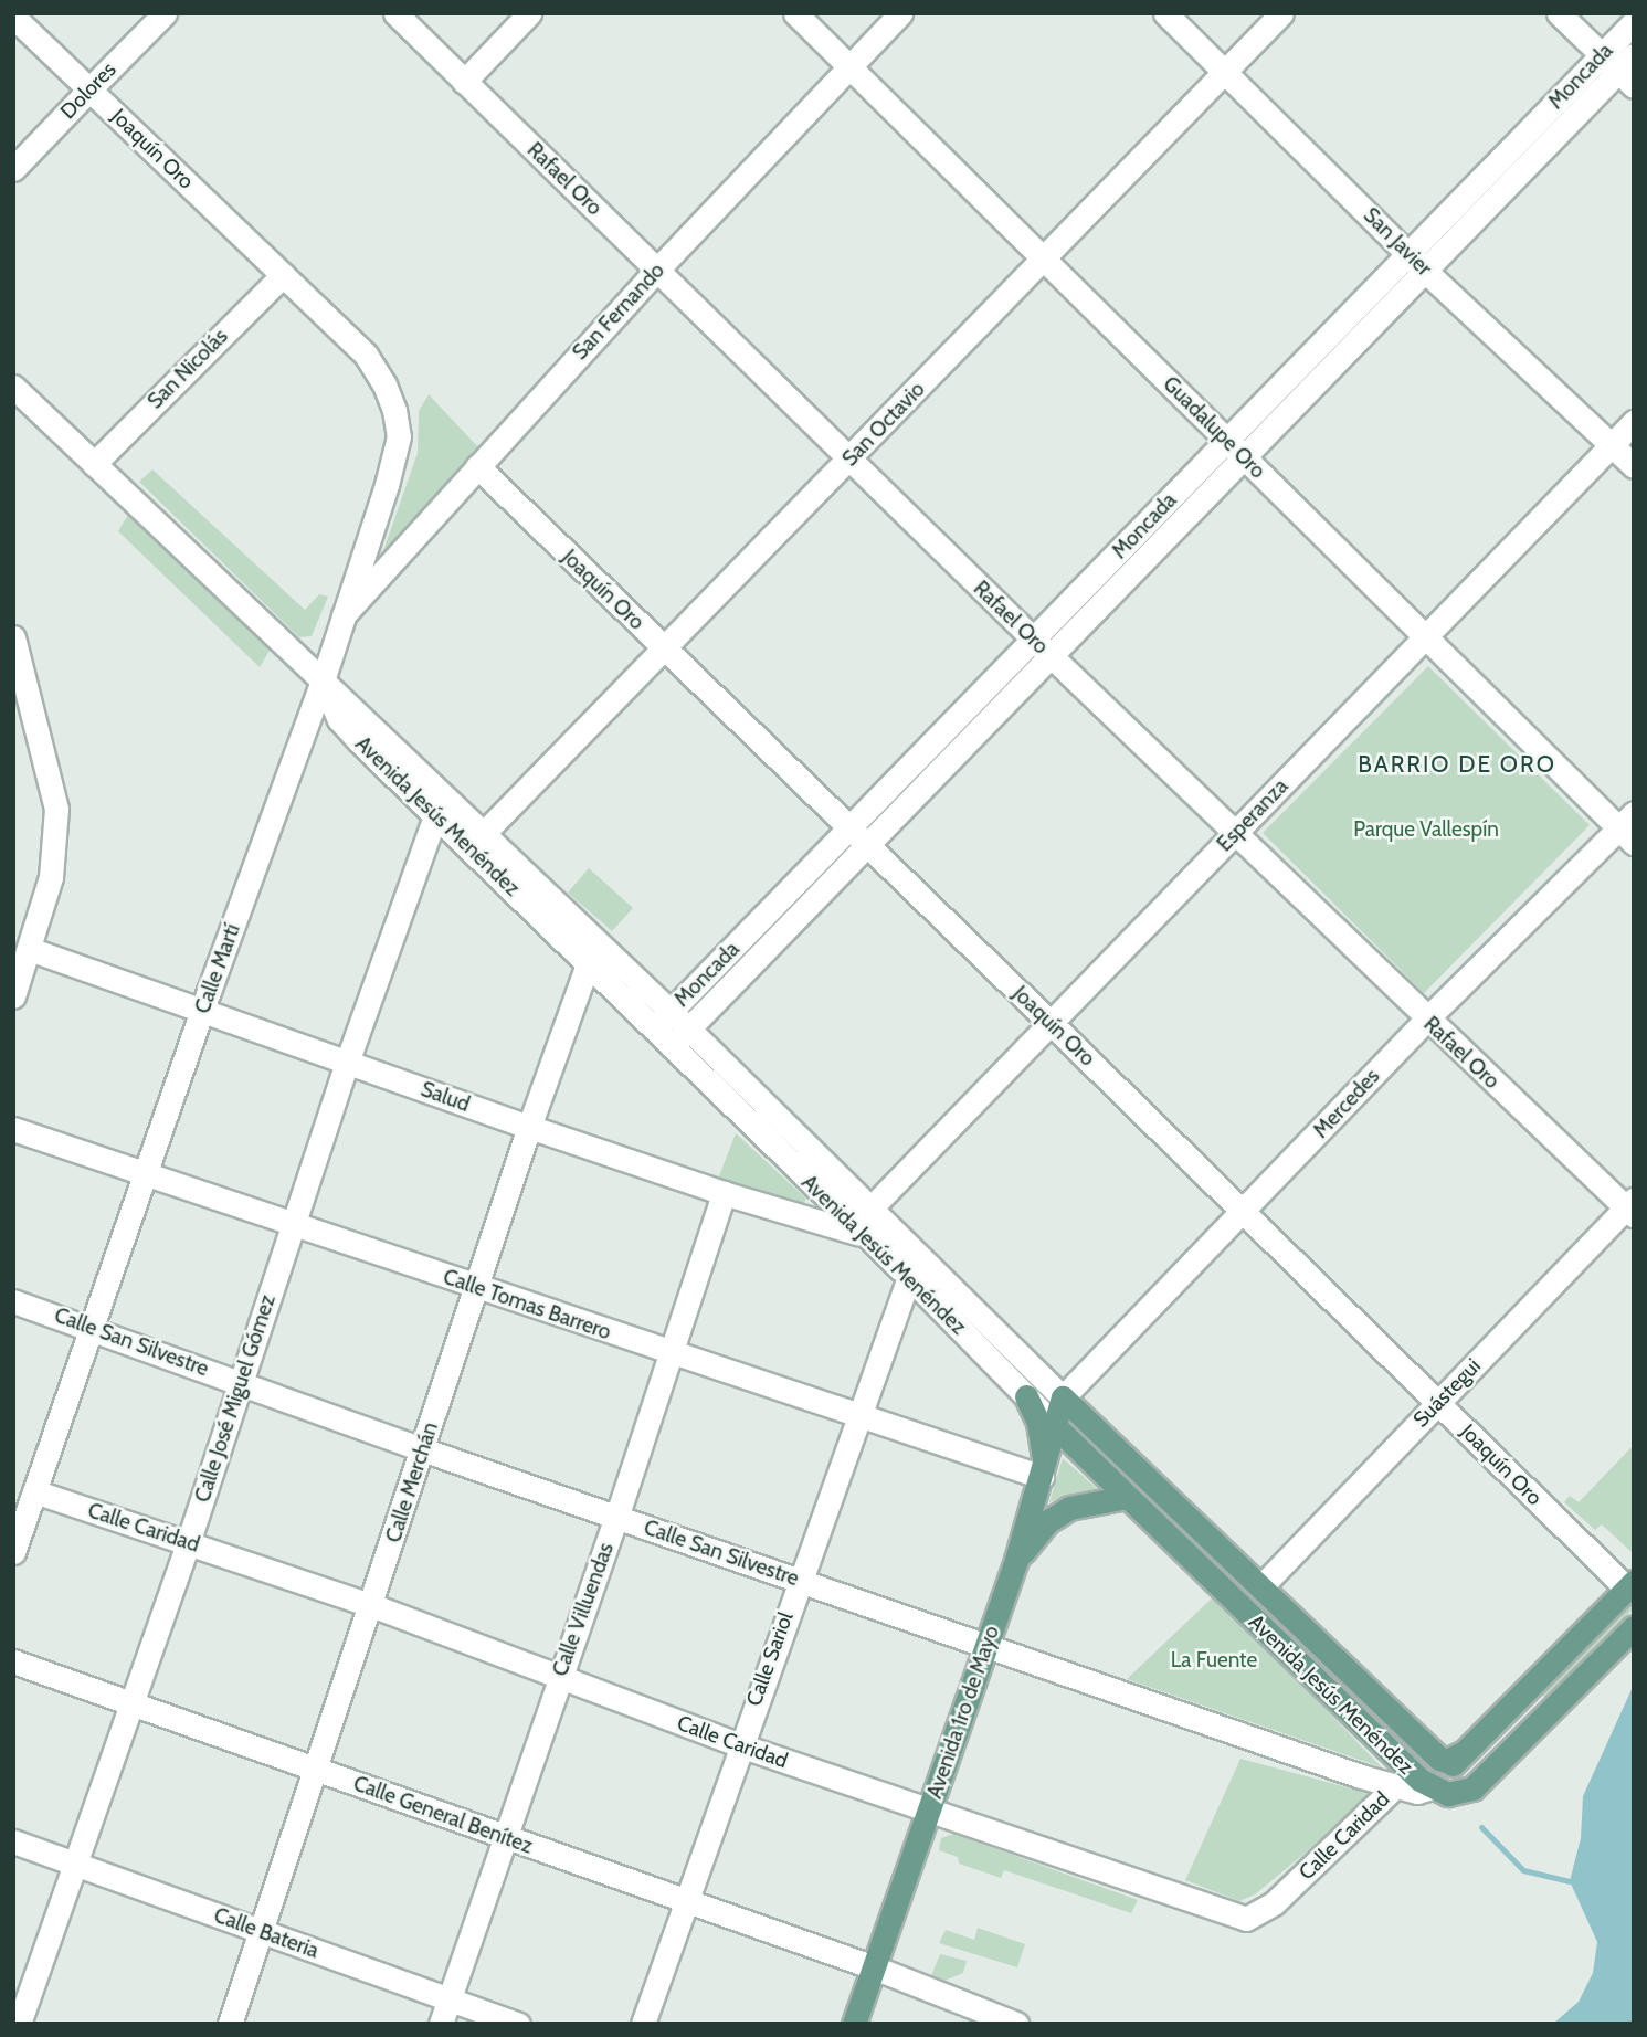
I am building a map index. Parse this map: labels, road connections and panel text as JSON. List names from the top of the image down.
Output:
{
  "streets": {
    "main road": ["Avenida Jesús Menéndez", "Avenida 1ro de Mayo"],
    "street": [
      "Moncada",
      "Dolores",
      "Joaquín Oro",
      "Rafael Oro",
      "San Javier",
      "San Fernando",
      "San Nicolás",
      "San Octavio",
      "Guadalupe Oro",
      "Esperanza",
      "Calle Martí",
      "Salud",
      "Mercedes",
      "Calle Tomas Barrero",
      "Calle San Silvestre",
      "Suástegui",
      "Calle José Miguel Gómez",
      "Calle Merchán",
      "Calle Caridad",
      "Calle Villuendas",
      "Calle Sariol",
      "Calle General Benítez",
      "Calle Bateria"
    ]
  },
  "crossings": [
    ["Moncada", "Joaquín Oro"],
    ["Moncada", "Rafael Oro"],
    ["Moncada", "San Javier"],
    ["Moncada", "Guadalupe Oro"],
    ["Moncada", "Avenida Jesús Menéndez"],
    ["Dolores", "Joaquín Oro"],
    ["Joaquín Oro", "San Fernando"],
    ["Joaquín Oro", "San Nicolás"],
    ["Joaquín Oro", "San Octavio"],
    ["Joaquín Oro", "Esperanza"],
    ["Joaquín Oro", "Calle Martí"],
    ["Joaquín Oro", "Mercedes"],
    ["Joaquín Oro", "Suástegui"],
    ["Rafael Oro", "San Fernando"],
    ["Rafael Oro", "San Octavio"],
    ["Rafael Oro", "Esperanza"],
    ["Rafael Oro", "Mercedes"],
    ["Rafael Oro", "Suástegui"],
    ["San Javier", "San Octavio"],
    ["San Javier", "Esperanza"],
    ["San Fernando", "Guadalupe Oro"],
    ["San Fernando", "Calle Martí"],
    ["San Nicolás", "Avenida Jesús Menéndez"],
    ["San Octavio", "Guadalupe Oro"],
    ["San Octavio", "Avenida Jesús Menéndez"],
    ["Guadalupe Oro", "Esperanza"],
    ["Guadalupe Oro", "Mercedes"],
    ["Esperanza", "Avenida Jesús Menéndez"],
    ["Avenida Jesús Menéndez", "Calle Martí"],
    ["Avenida Jesús Menéndez", "Salud"],
    ["Avenida Jesús Menéndez", "Mercedes"],
    ["Avenida Jesús Menéndez", "Calle San Silvestre"],
    ["Avenida Jesús Menéndez", "Suástegui"],
    ["Avenida Jesús Menéndez", "Calle José Miguel Gómez"],
    ["Avenida Jesús Menéndez", "Calle Merchán"],
    ["Avenida Jesús Menéndez", "Calle Sariol"],
    ["Avenida Jesús Menéndez", "Avenida 1ro de Mayo"],
    ["Calle Martí", "Salud"],
    ["Calle Martí", "Calle Tomas Barrero"],
    ["Calle Martí", "Calle San Silvestre"],
    ["Calle Martí", "Calle Caridad"],
    ["Salud", "Calle José Miguel Gómez"],
    ["Salud", "Calle Merchán"],
    ["Salud", "Calle Villuendas"],
    ["Mercedes", "Avenida 1ro de Mayo"],
    ["Calle Tomas Barrero", "Calle José Miguel Gómez"],
    ["Calle Tomas Barrero", "Calle Merchán"],
    ["Calle Tomas Barrero", "Calle Villuendas"],
    ["Calle Tomas Barrero", "Calle Sariol"],
    ["Calle Tomas Barrero", "Avenida 1ro de Mayo"],
    ["Calle San Silvestre", "Calle José Miguel Gómez"],
    ["Calle San Silvestre", "Calle Merchán"],
    ["Calle San Silvestre", "Calle Caridad"],
    ["Calle San Silvestre", "Calle Villuendas"],
    ["Calle San Silvestre", "Calle Sariol"],
    ["Calle San Silvestre", "Avenida 1ro de Mayo"],
    ["Calle José Miguel Gómez", "Calle Caridad"],
    ["Calle José Miguel Gómez", "Calle General Benítez"],
    ["Calle José Miguel Gómez", "Calle Bateria"],
    ["Calle Merchán", "Calle Caridad"],
    ["Calle Merchán", "Calle General Benítez"],
    ["Calle Merchán", "Calle Bateria"],
    ["Calle Caridad", "Calle Villuendas"],
    ["Calle Caridad", "Calle Sariol"],
    ["Calle Caridad", "Avenida 1ro de Mayo"],
    ["Calle Villuendas", "Calle General Benítez"],
    ["Calle Villuendas", "Calle Bateria"],
    ["Calle Sariol", "Calle General Benítez"],
    ["Avenida 1ro de Mayo", "Calle General Benítez"]
  ],
  "districts": ["BARRIO DE ORO"],
  "parks": ["Parque Vallespín", "La Fuente"]
}
